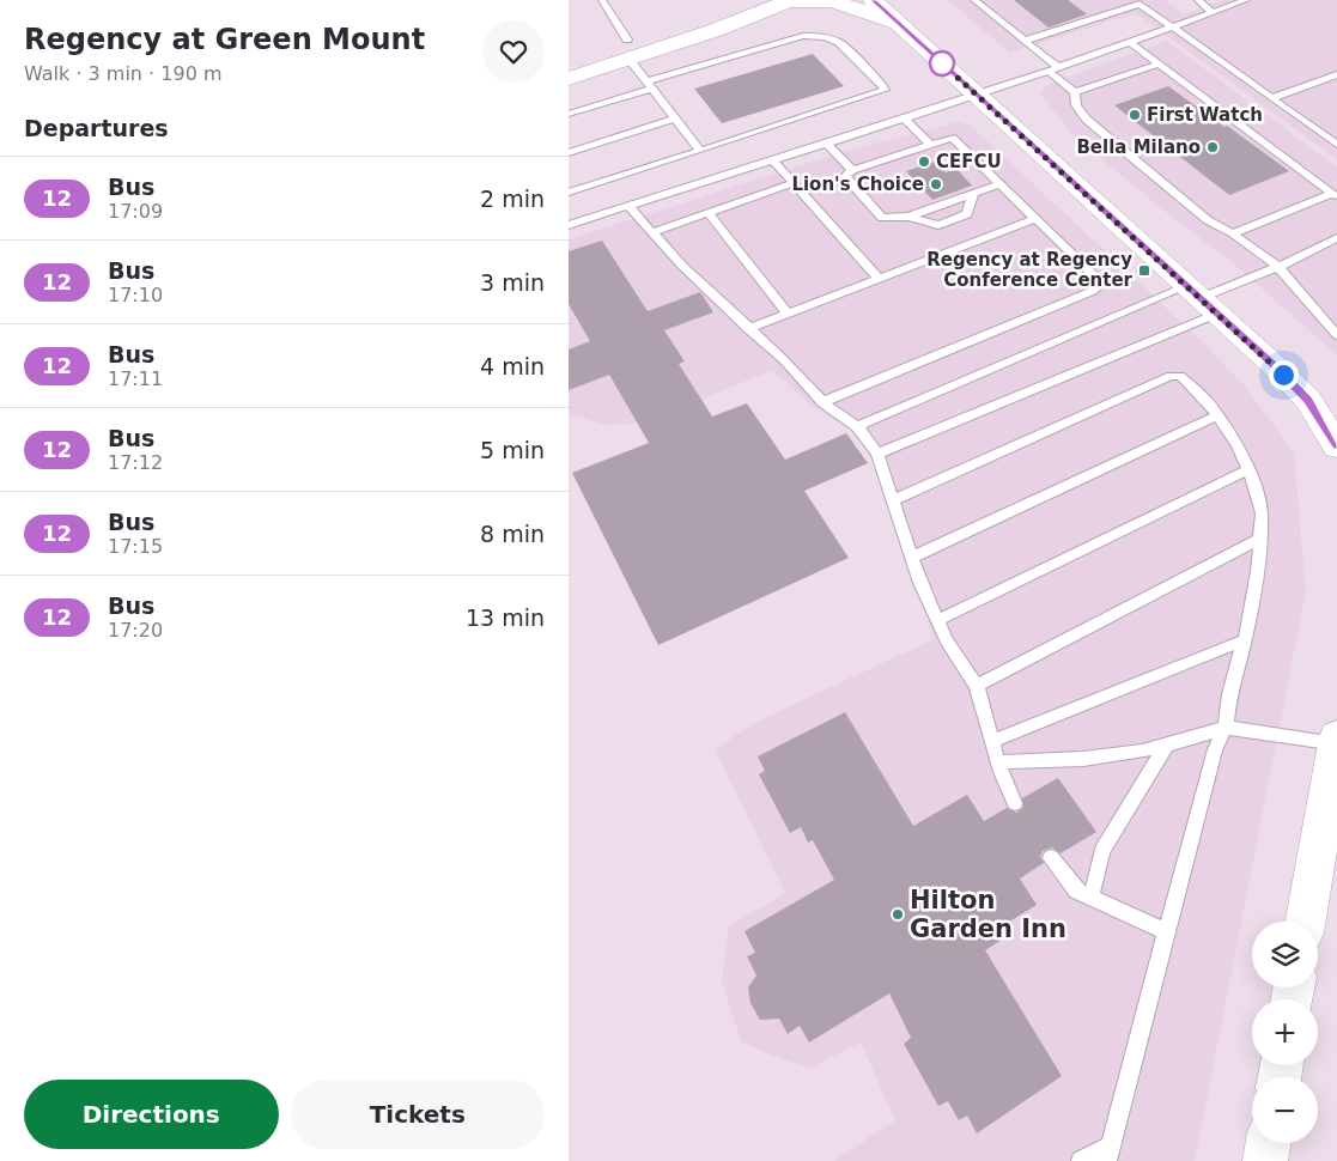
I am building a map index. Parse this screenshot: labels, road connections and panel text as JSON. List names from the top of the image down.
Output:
{
  "places": {
    "other": [
      "First Watch",
      "Bella Milano",
      "CEFCU",
      "Lion's Choice",
      "Hilton Garden Inn"
    ],
    "transit": ["Regency at Regency Conference Center"]
  },
  "lines": ["bus line 12"],
  "page": {
    "heading": [
      ["Regency at Green Mount", "Walk · 3 min · 190 m"],
      "Departures"
    ],
    "list": [
      {
        "mark": "12",
        "name": "Bus",
        "note": "17:09",
        "value": "2 min"
      },
      {
        "mark": "12",
        "name": "Bus",
        "note": "17:10",
        "value": "3 min"
      },
      {
        "mark": "12",
        "name": "Bus",
        "note": "17:11",
        "value": "4 min"
      },
      {
        "mark": "12",
        "name": "Bus",
        "note": "17:12",
        "value": "5 min"
      },
      {
        "mark": "12",
        "name": "Bus",
        "note": "17:15",
        "value": "8 min"
      },
      {
        "mark": "12",
        "name": "Bus",
        "note": "17:20",
        "value": "13 min"
      }
    ],
    "map_buttons": ["+", "−"],
    "buttons": ["Directions", "Tickets"]
  }
}
